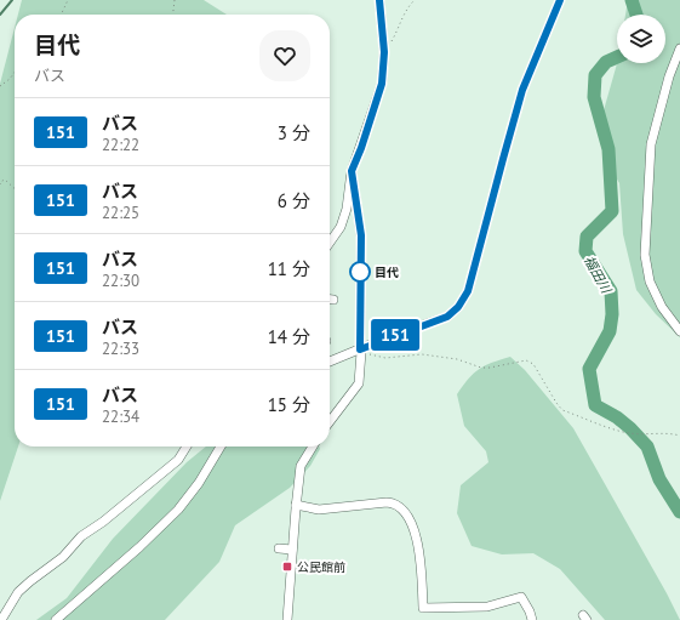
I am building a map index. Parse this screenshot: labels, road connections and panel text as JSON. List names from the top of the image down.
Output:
{
  "water": ["福田川"],
  "places": {
    "other": ["目代"],
    "transit": ["公民館前"]
  },
  "lines": ["bus line 151"],
  "page": {
    "on_map": "151",
    "heading": ["目代", "バス"],
    "list": [
      {
        "mark": "151",
        "name": "バス",
        "note": "22:22",
        "value": "3 分"
      },
      {
        "mark": "151",
        "name": "バス",
        "note": "22:25",
        "value": "6 分"
      },
      {
        "mark": "151",
        "name": "バス",
        "note": "22:30",
        "value": "11 分"
      },
      {
        "mark": "151",
        "name": "バス",
        "note": "22:33",
        "value": "14 分"
      },
      {
        "mark": "151",
        "name": "バス",
        "note": "22:34",
        "value": "15 分"
      }
    ]
  }
}
